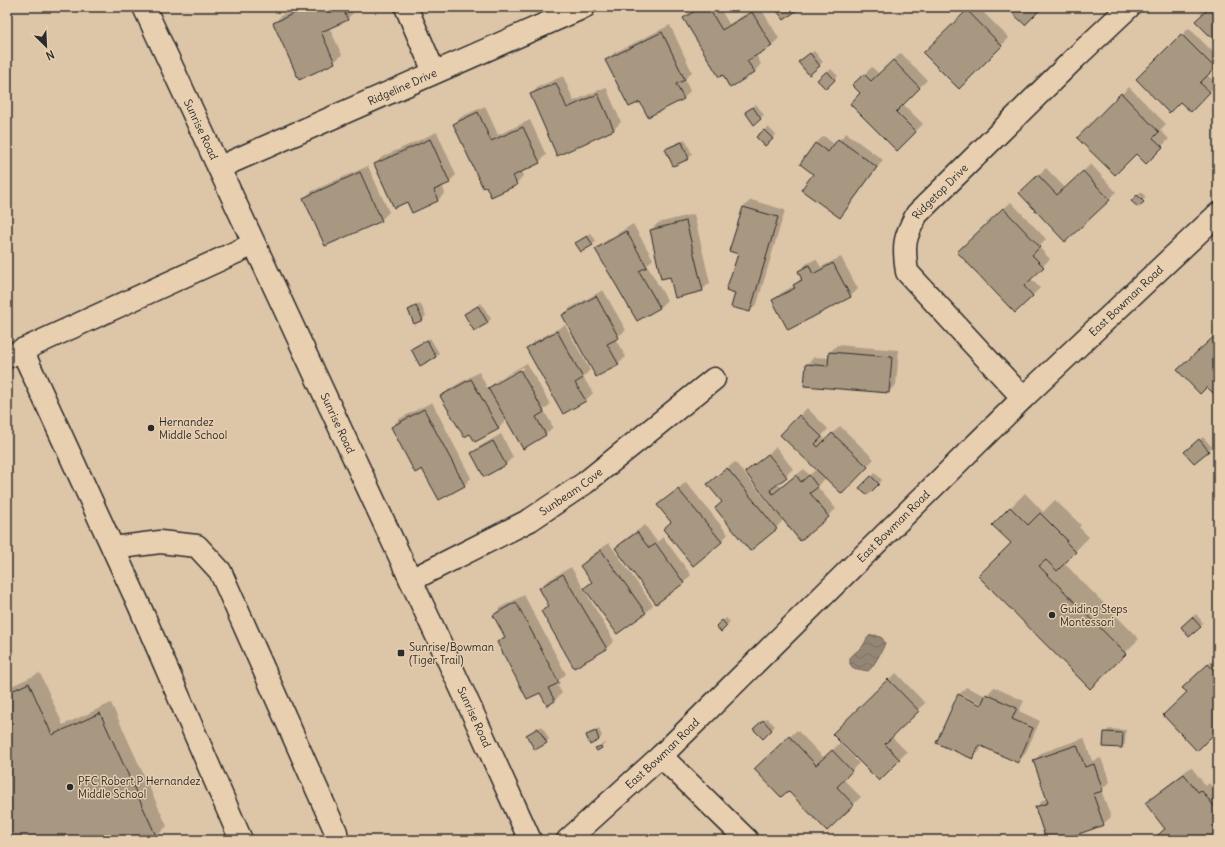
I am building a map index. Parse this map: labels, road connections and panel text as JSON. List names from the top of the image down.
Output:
{
  "streets": {
    "street": [
      "Ridgeline Drive",
      "Sunrise Road",
      "Ridgetop Drive",
      "East Bowman Road",
      "Sunbeam Cove"
    ]
  },
  "crossings": [
    ["Ridgeline Drive", "Sunrise Road"],
    ["Sunrise Road", "Sunbeam Cove"],
    ["Ridgetop Drive", "East Bowman Road"]
  ],
  "places": {
    "other": ["Hernandez Middle School", "Guiding Steps Montessori", "PFC Robert P Hernandez Middle School"],
    "transit": ["Sunrise/Bowman (Tiger Trail)"]
  },
  "north": "bottom right"
}
